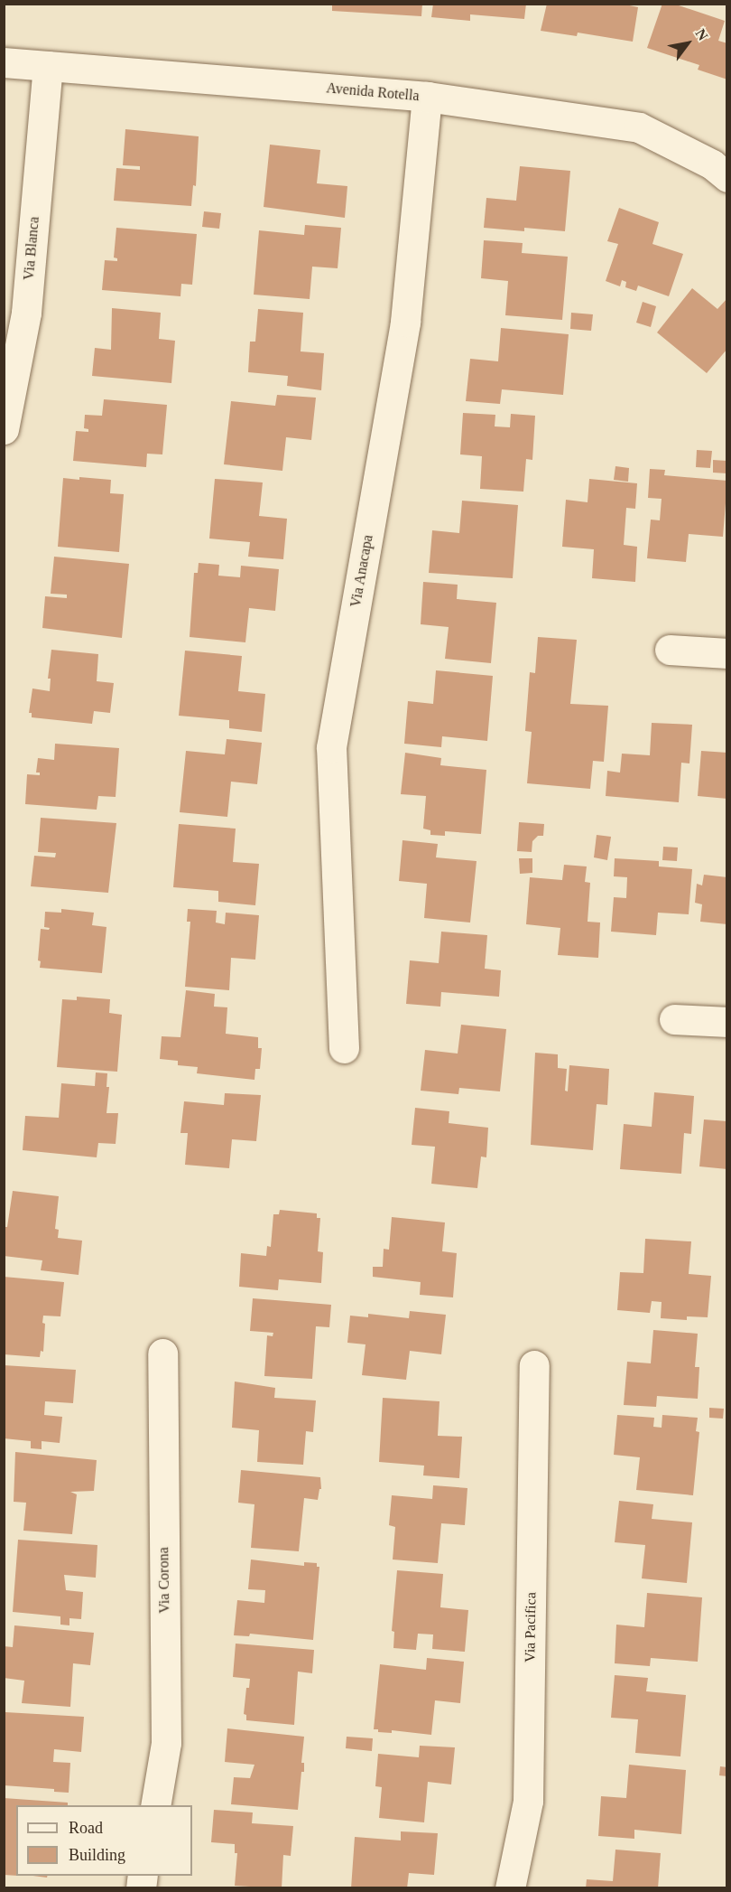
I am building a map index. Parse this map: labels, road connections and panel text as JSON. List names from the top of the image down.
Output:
{
  "streets": {
    "street": [
      "Avenida Rotella",
      "Via Blanca",
      "Via Anacapa",
      "Via Corona",
      "Via Pacifica"
    ]
  },
  "crossings": [
    ["Avenida Rotella", "Via Blanca"],
    ["Avenida Rotella", "Via Anacapa"]
  ],
  "legend": ["Road", "Building"],
  "north": "top right"
}
